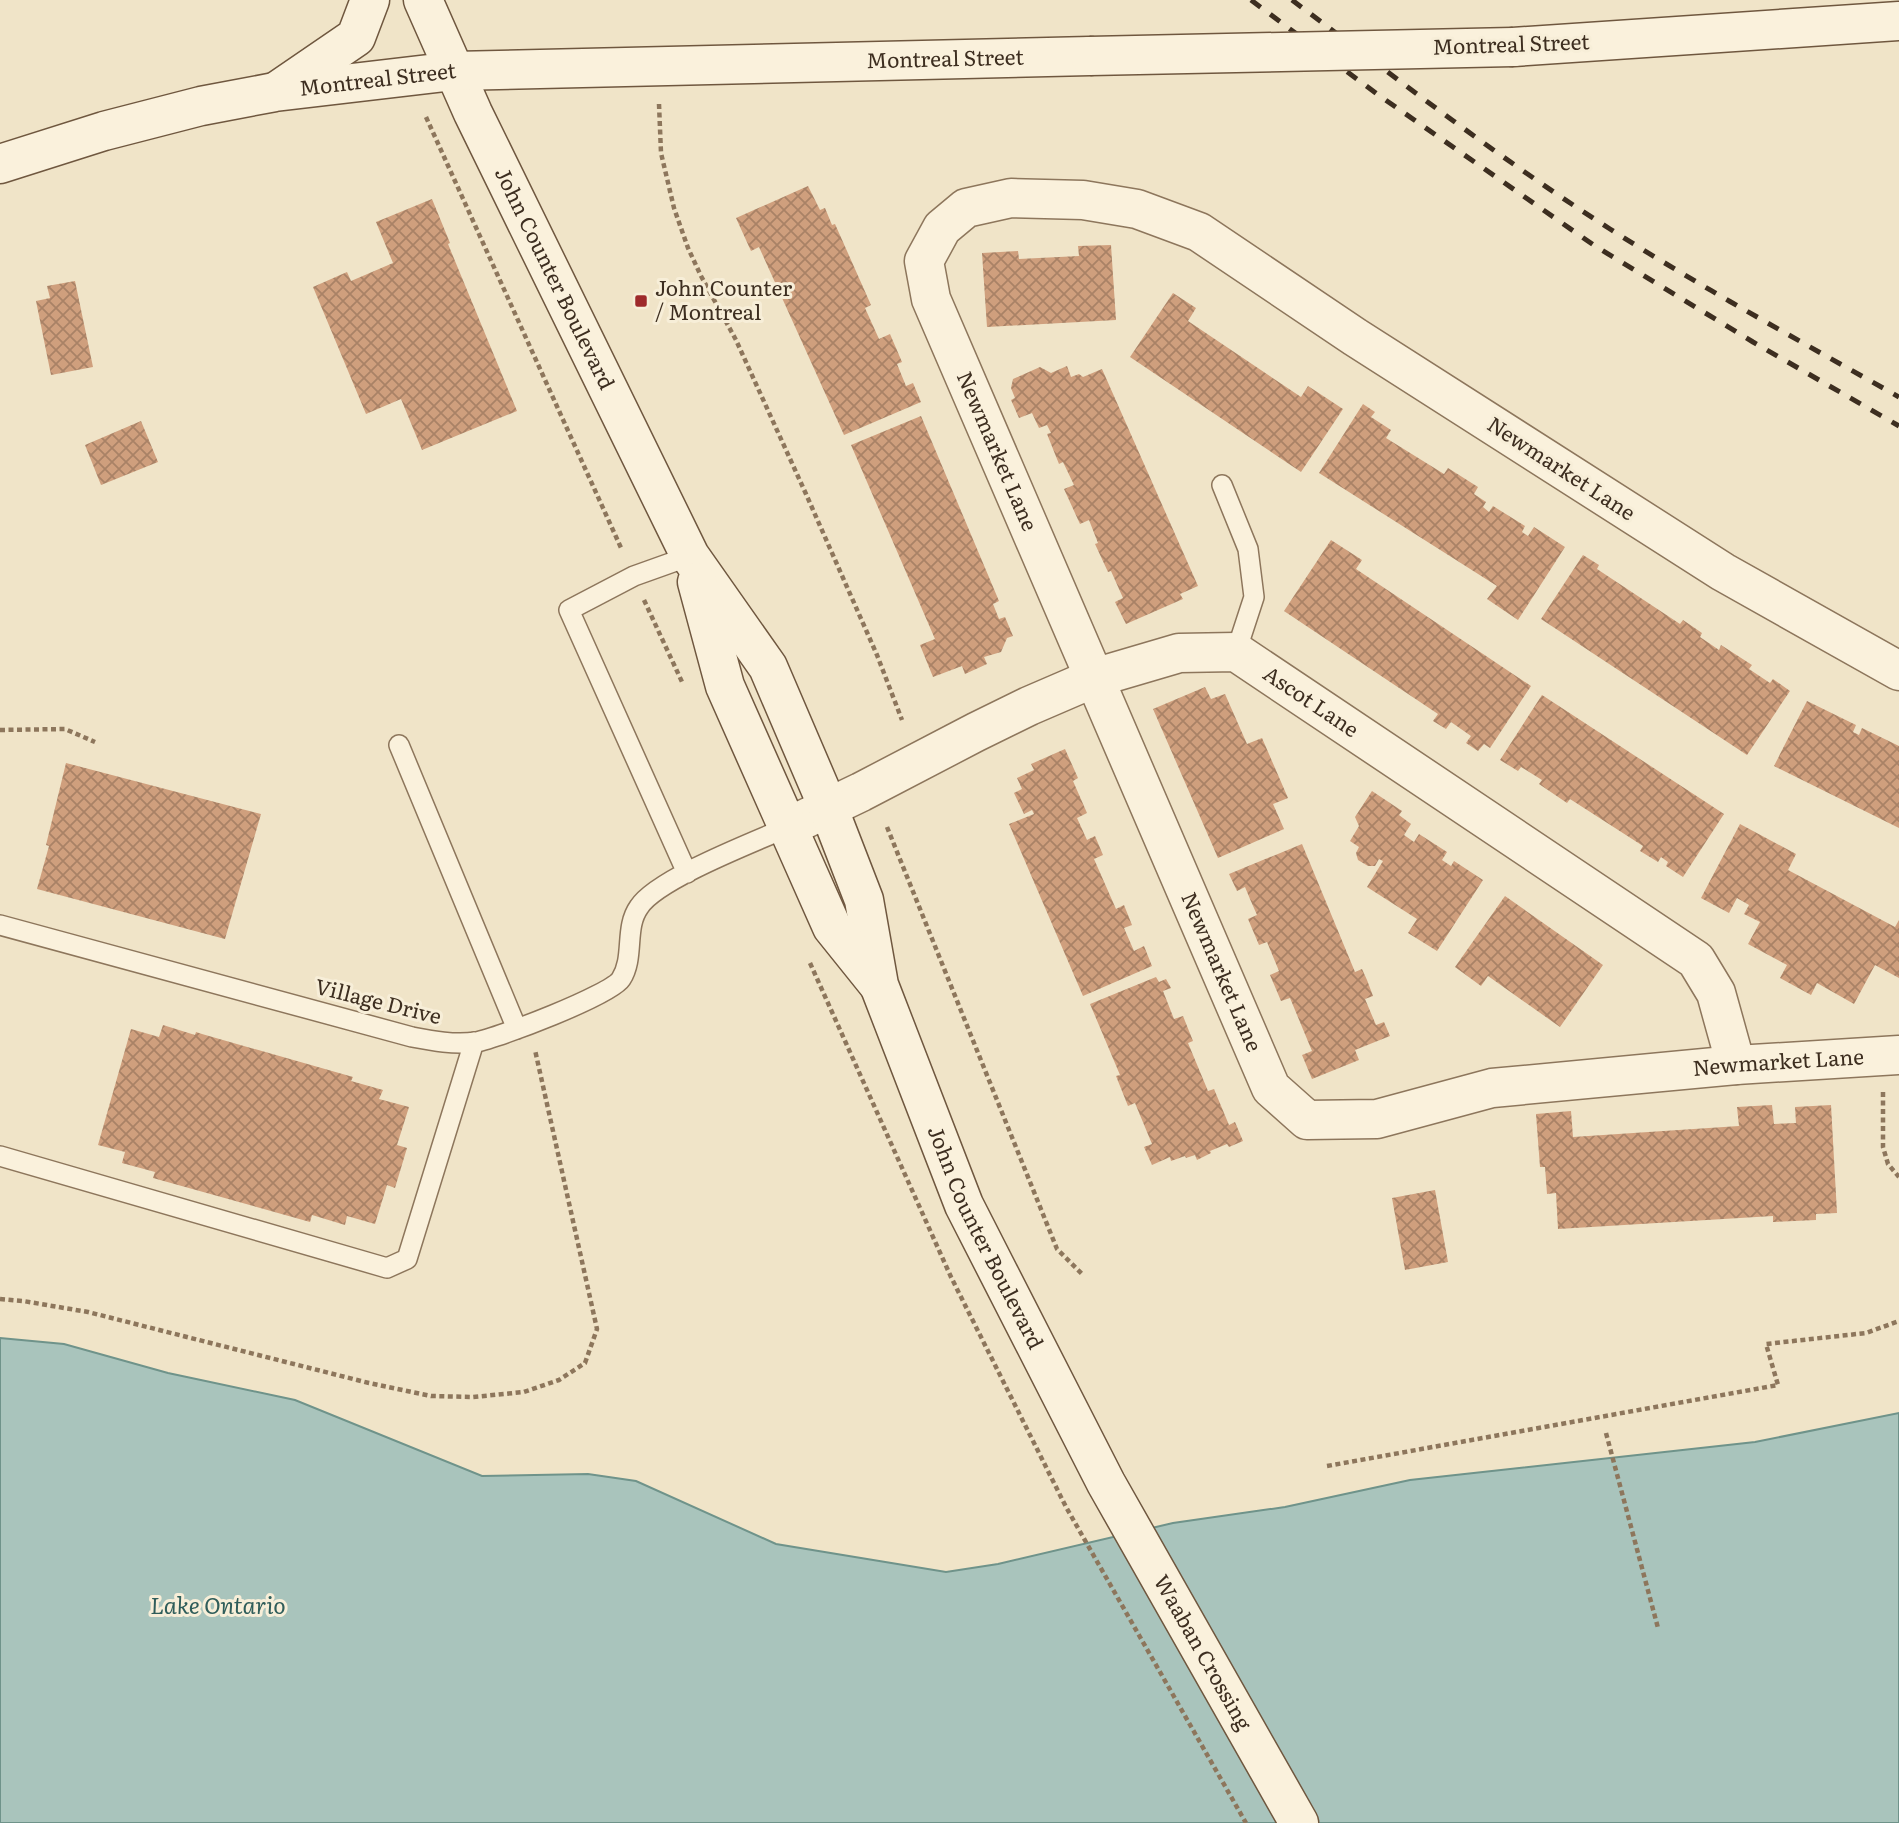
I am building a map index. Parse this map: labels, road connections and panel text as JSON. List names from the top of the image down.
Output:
{
  "streets": {
    "main road": [
      "Montreal Street",
      "John Counter Boulevard",
      "Newmarket Lane",
      "Ascot Lane",
      "Waaban Crossing"
    ],
    "lane": ["Village Drive"]
  },
  "crossings": [
    ["Montreal Street", "John Counter Boulevard"],
    ["John Counter Boulevard", "Village Drive"],
    ["John Counter Boulevard", "Waaban Crossing"],
    ["Newmarket Lane", "Ascot Lane"]
  ],
  "water": ["Lake Ontario"],
  "places": {
    "transit": ["John Counter / Montreal"]
  }
}
